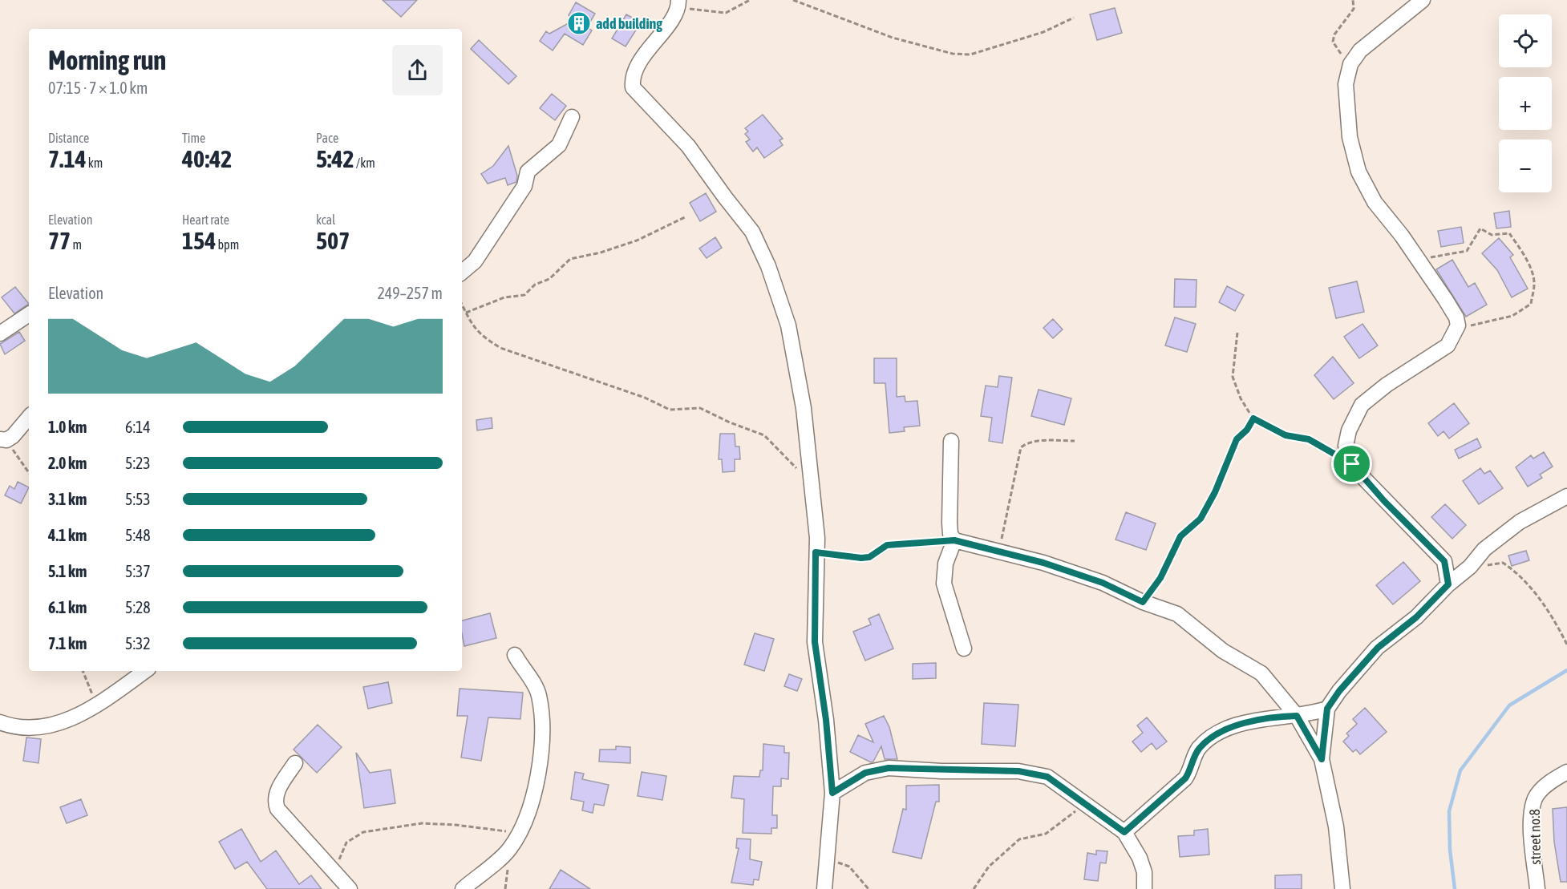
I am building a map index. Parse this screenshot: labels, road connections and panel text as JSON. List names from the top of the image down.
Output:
{
  "streets": {
    "street": ["street no:8"]
  },
  "places": {
    "building": ["add building"]
  },
  "page": {
    "map_buttons": ["+", "−"],
    "heading": ["Morning run", "07:15 · 7 × 1.0 km"],
    "stats": [
      ["Distance", "7.14 km"],
      ["Time", "40:42"],
      ["Pace", "5:42 /km"],
      ["Elevation", "77 m"],
      ["Heart rate", "154 bpm"],
      ["kcal", "507"]
    ],
    "chart": ["Elevation", "249–257 m"],
    "list": [
      {
        "name": "1.0 km",
        "note": "6:14"
      },
      {
        "name": "2.0 km",
        "note": "5:23"
      },
      {
        "name": "3.1 km",
        "note": "5:53"
      },
      {
        "name": "4.1 km",
        "note": "5:48"
      },
      {
        "name": "5.1 km",
        "note": "5:37"
      },
      {
        "name": "6.1 km",
        "note": "5:28"
      },
      {
        "name": "7.1 km",
        "note": "5:32"
      }
    ]
  }
}
